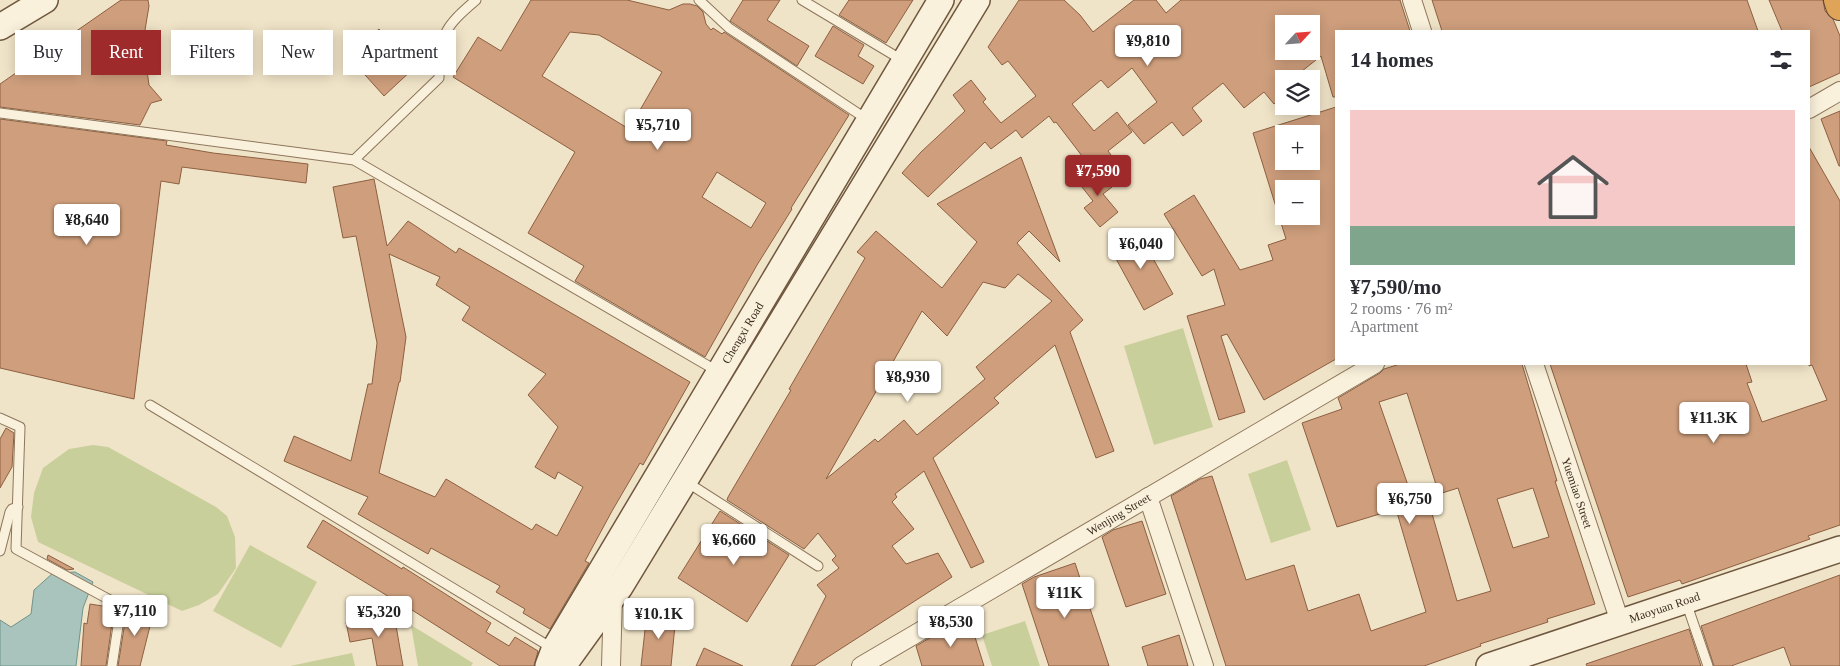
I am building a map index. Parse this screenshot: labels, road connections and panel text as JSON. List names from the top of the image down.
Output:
{
  "streets": {
    "main road": ["Chengxi Road", "Maoyuan Road"],
    "street": ["Yuemiao Street", "Wenjing Street"]
  },
  "crossings": [
    ["Yuemiao Street", "Maoyuan Road"]
  ],
  "north": "top right",
  "page": {
    "map_buttons": ["+", "−"],
    "price": [
      "¥9,810",
      "¥5,710",
      "¥7,590",
      "¥8,640",
      "¥6,040",
      "¥8,930",
      "¥11.3K",
      "¥6,750",
      "¥6,660",
      "¥11K",
      "¥7,110",
      "¥5,320",
      "¥10.1K",
      "¥8,530"
    ],
    "chip": [
      "Buy",
      "Rent",
      "Filters",
      "New",
      "Apartment"
    ],
    "heading": "14 homes",
    "list": [
      {
        "name": "¥7,590/mo",
        "note": "2 rooms · 76 m² · Apartment"
      }
    ]
  }
}
